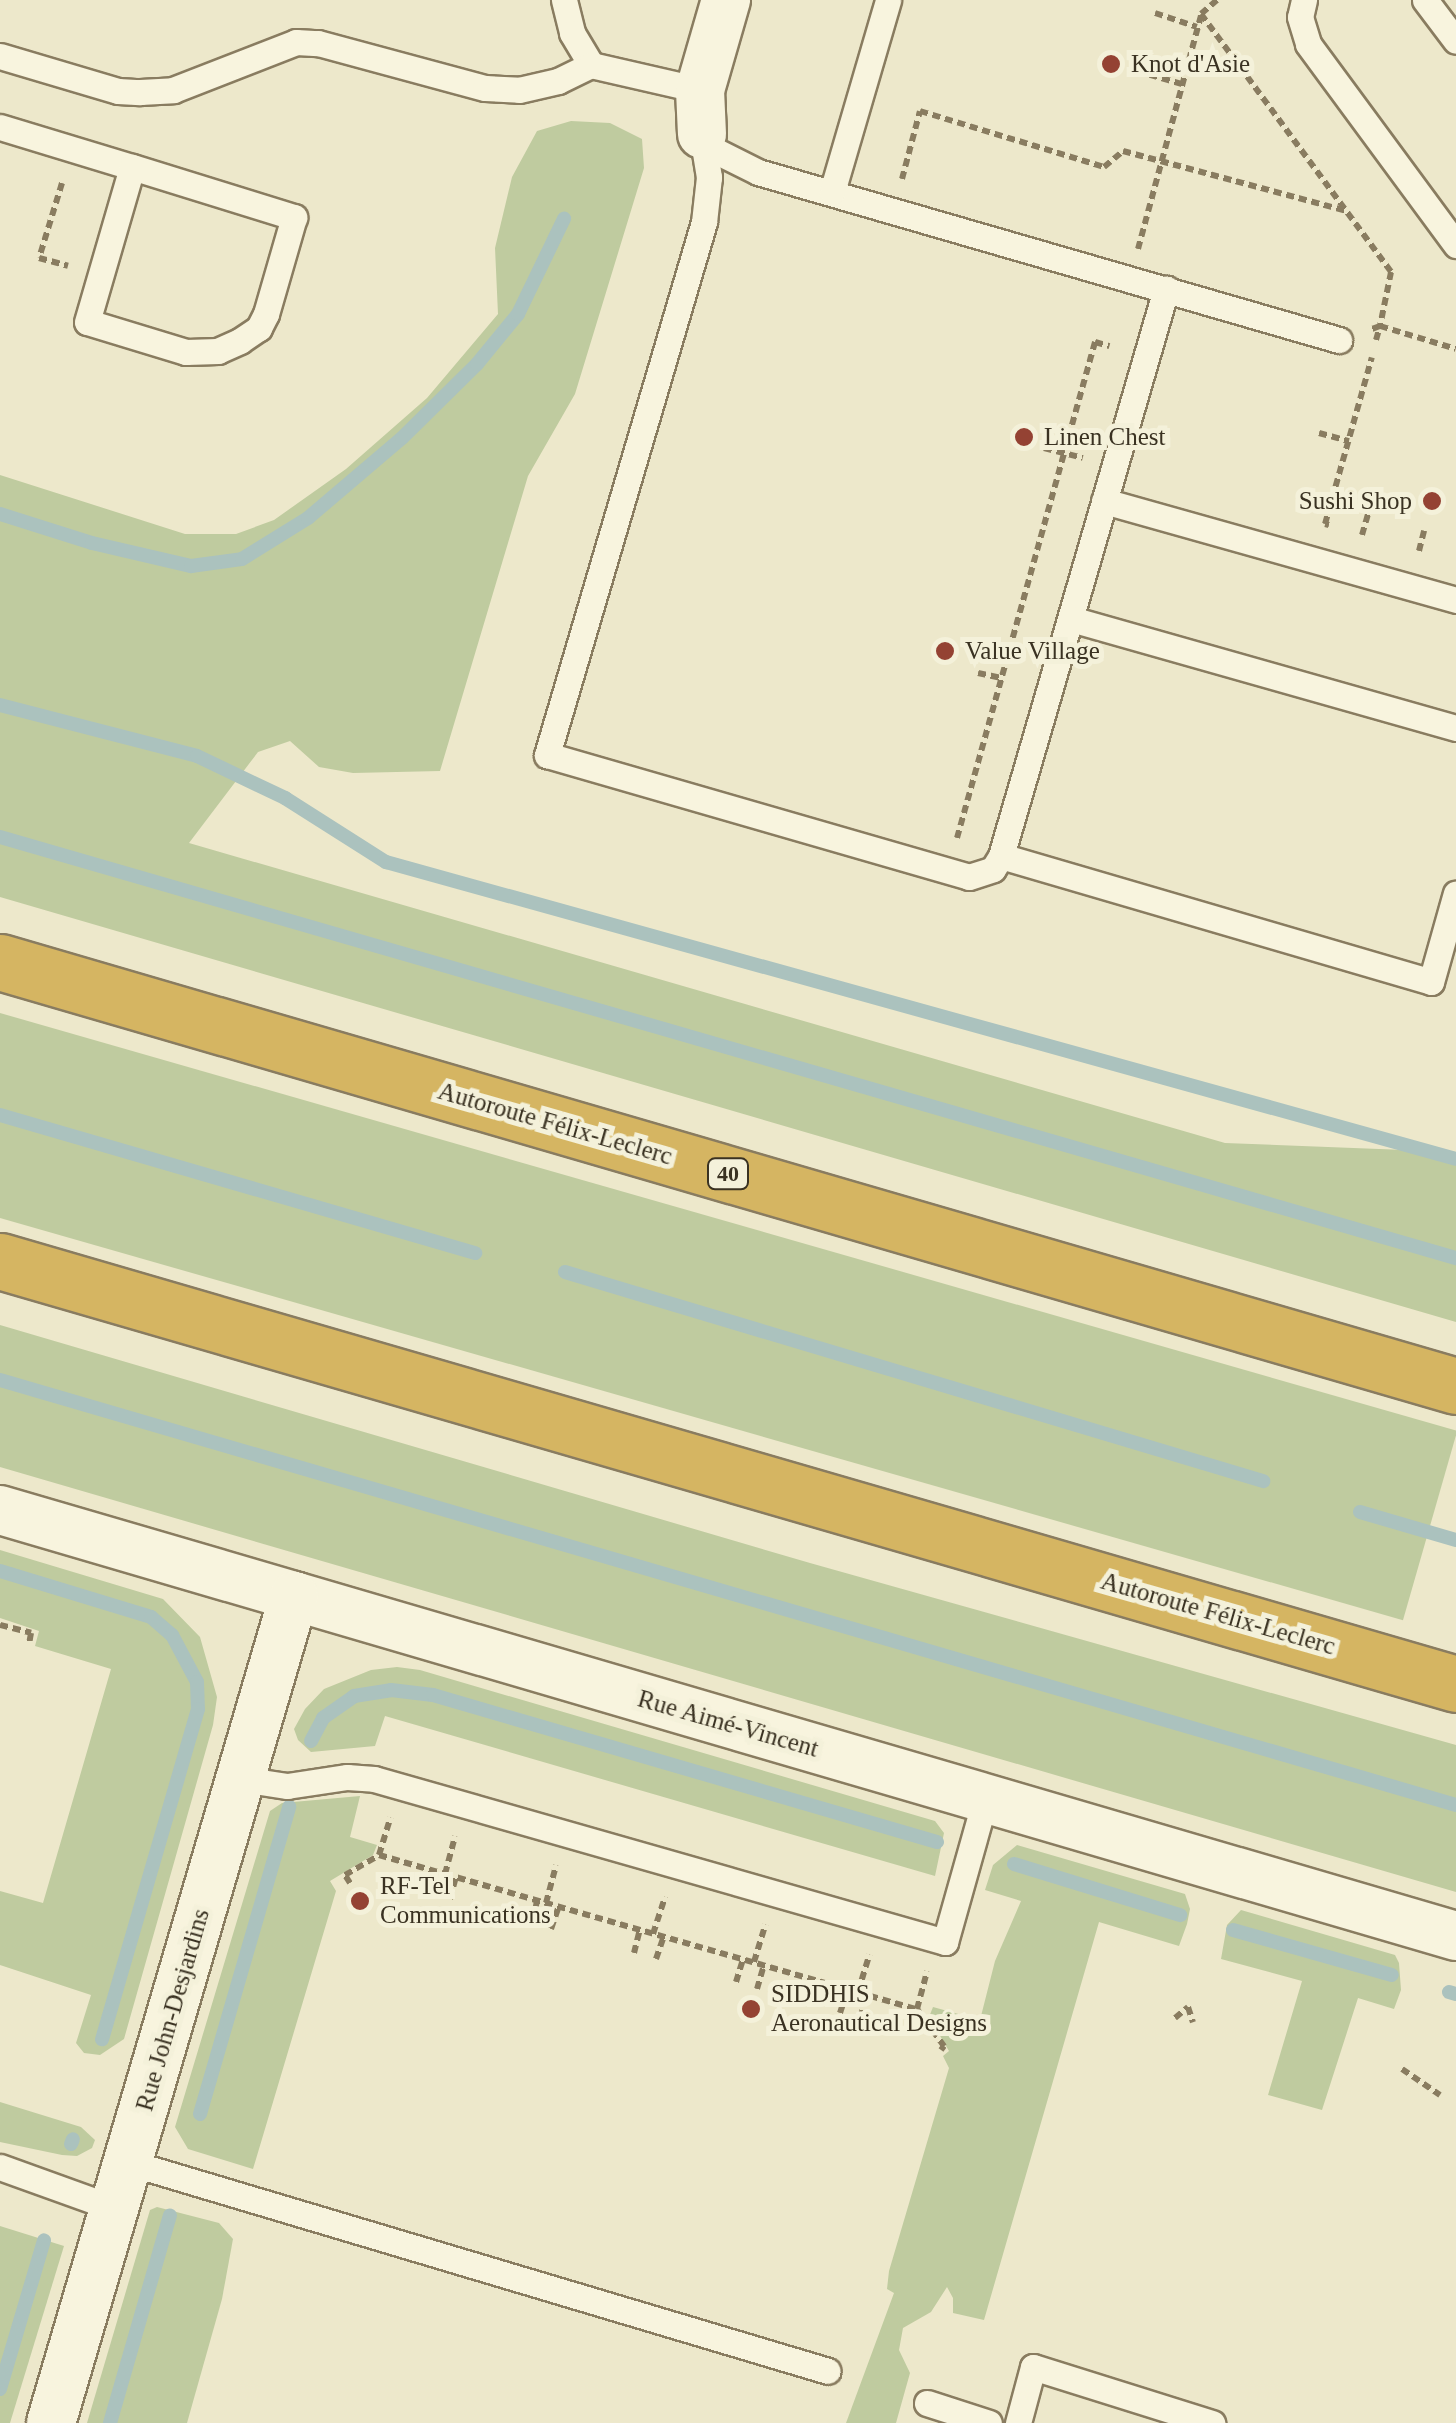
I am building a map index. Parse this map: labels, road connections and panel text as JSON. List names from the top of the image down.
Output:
{
  "streets": {
    "highway": ["Autoroute Félix-Leclerc", "40"],
    "street": ["Rue Aimé-Vincent", "Rue John-Desjardins"]
  },
  "crossings": [
    ["Rue Aimé-Vincent", "Rue John-Desjardins"]
  ],
  "places": [
    "Knot d'Asie",
    "Linen Chest",
    "Sushi Shop",
    "Value Village",
    "RF-Tel Communications",
    "SIDDHIS Aeronautical Designs"
  ]
}
